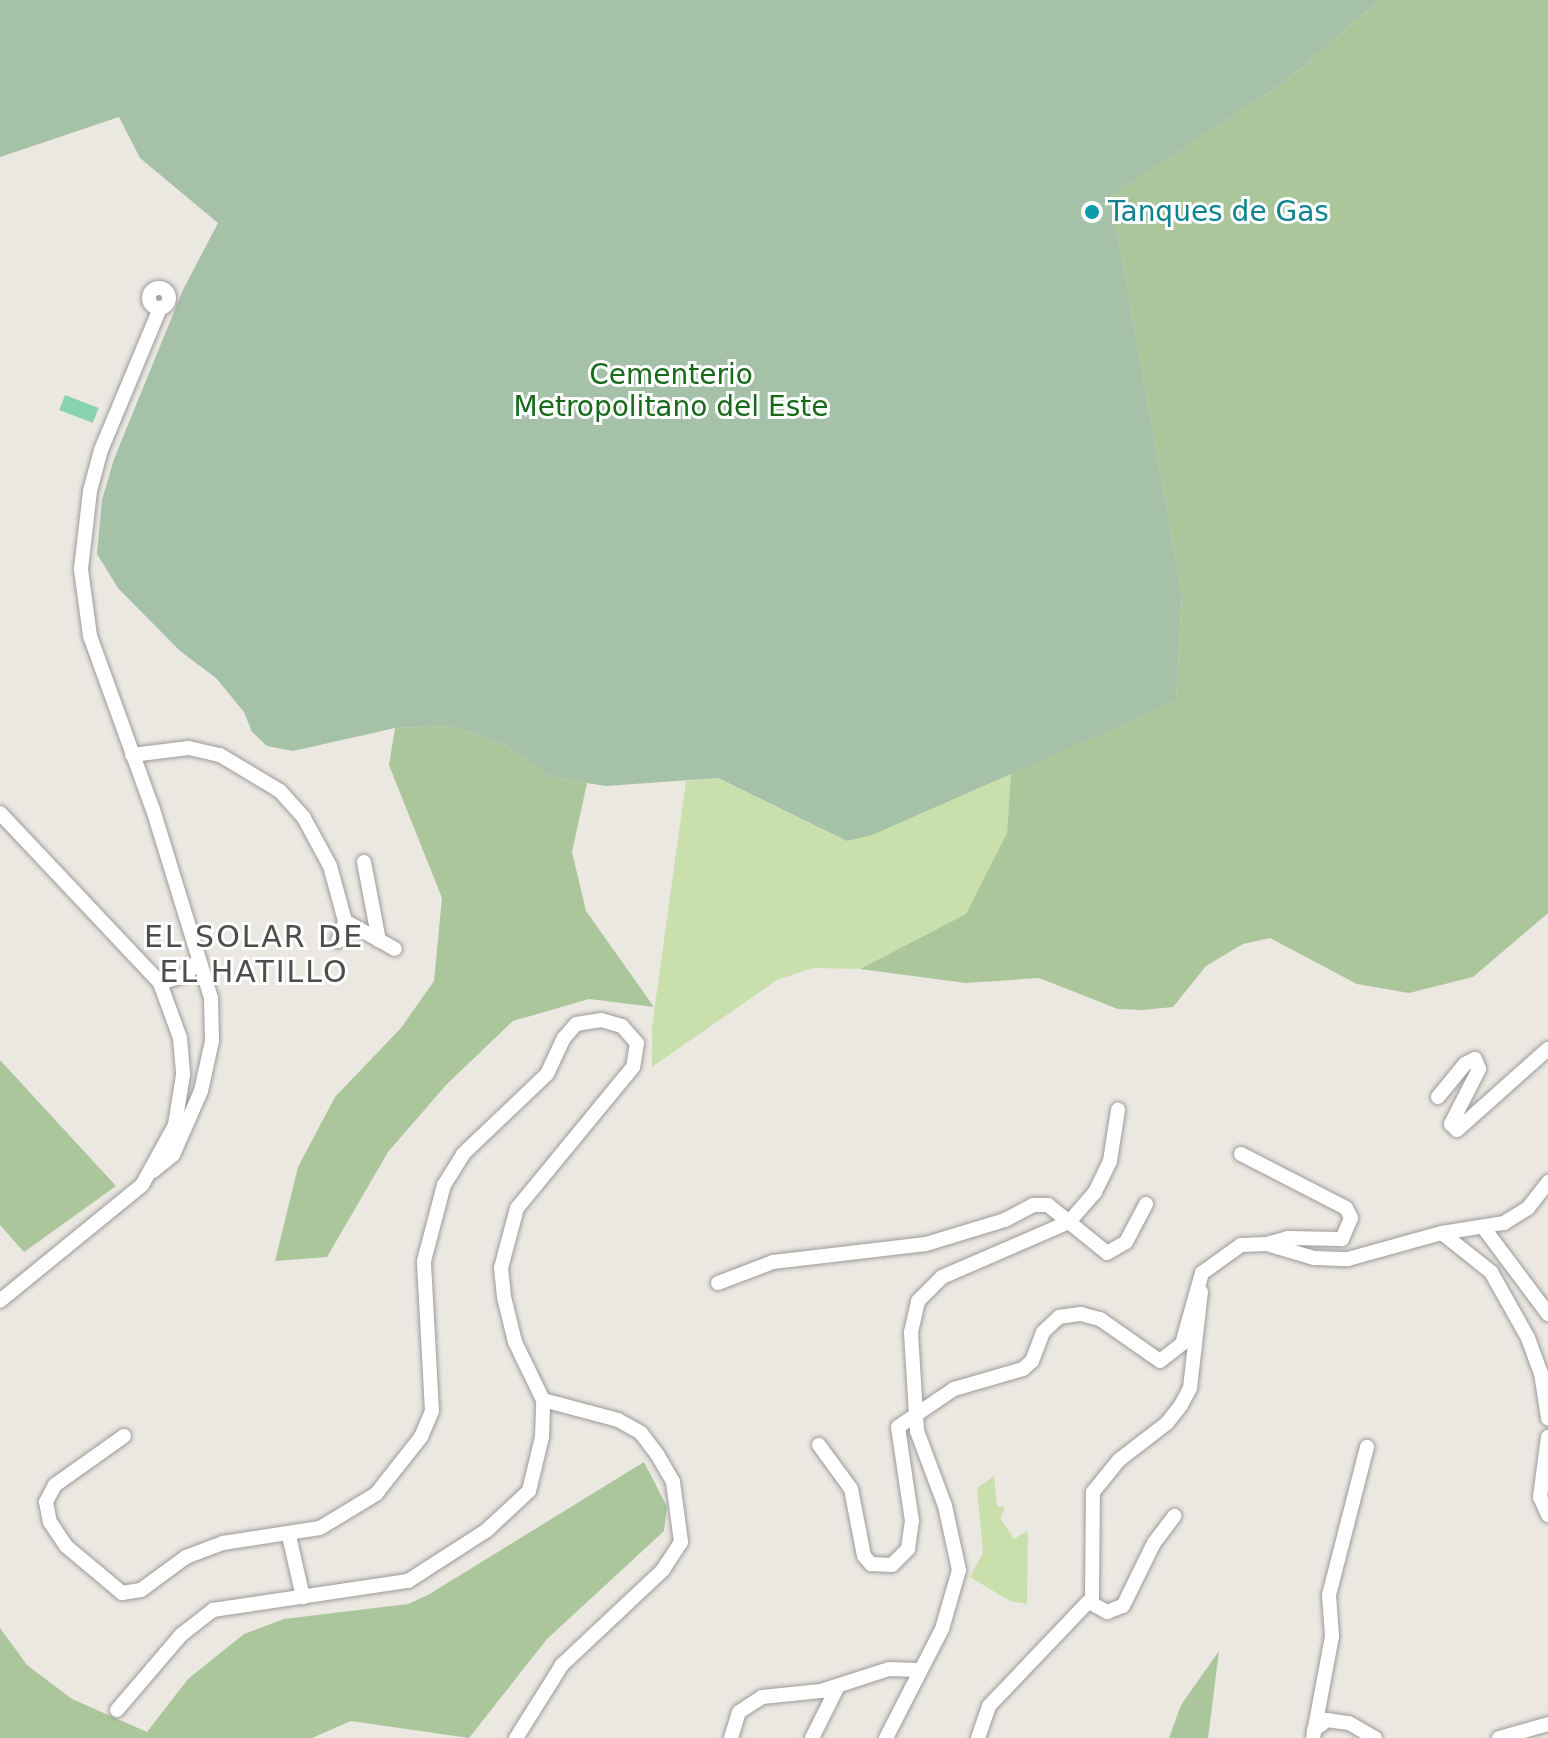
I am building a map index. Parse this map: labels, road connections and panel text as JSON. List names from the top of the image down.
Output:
{
  "districts": ["EL SOLAR DE EL HATILLO"],
  "parks": ["Cementerio Metropolitano del Este"],
  "places": ["Tanques de Gas"]
}
